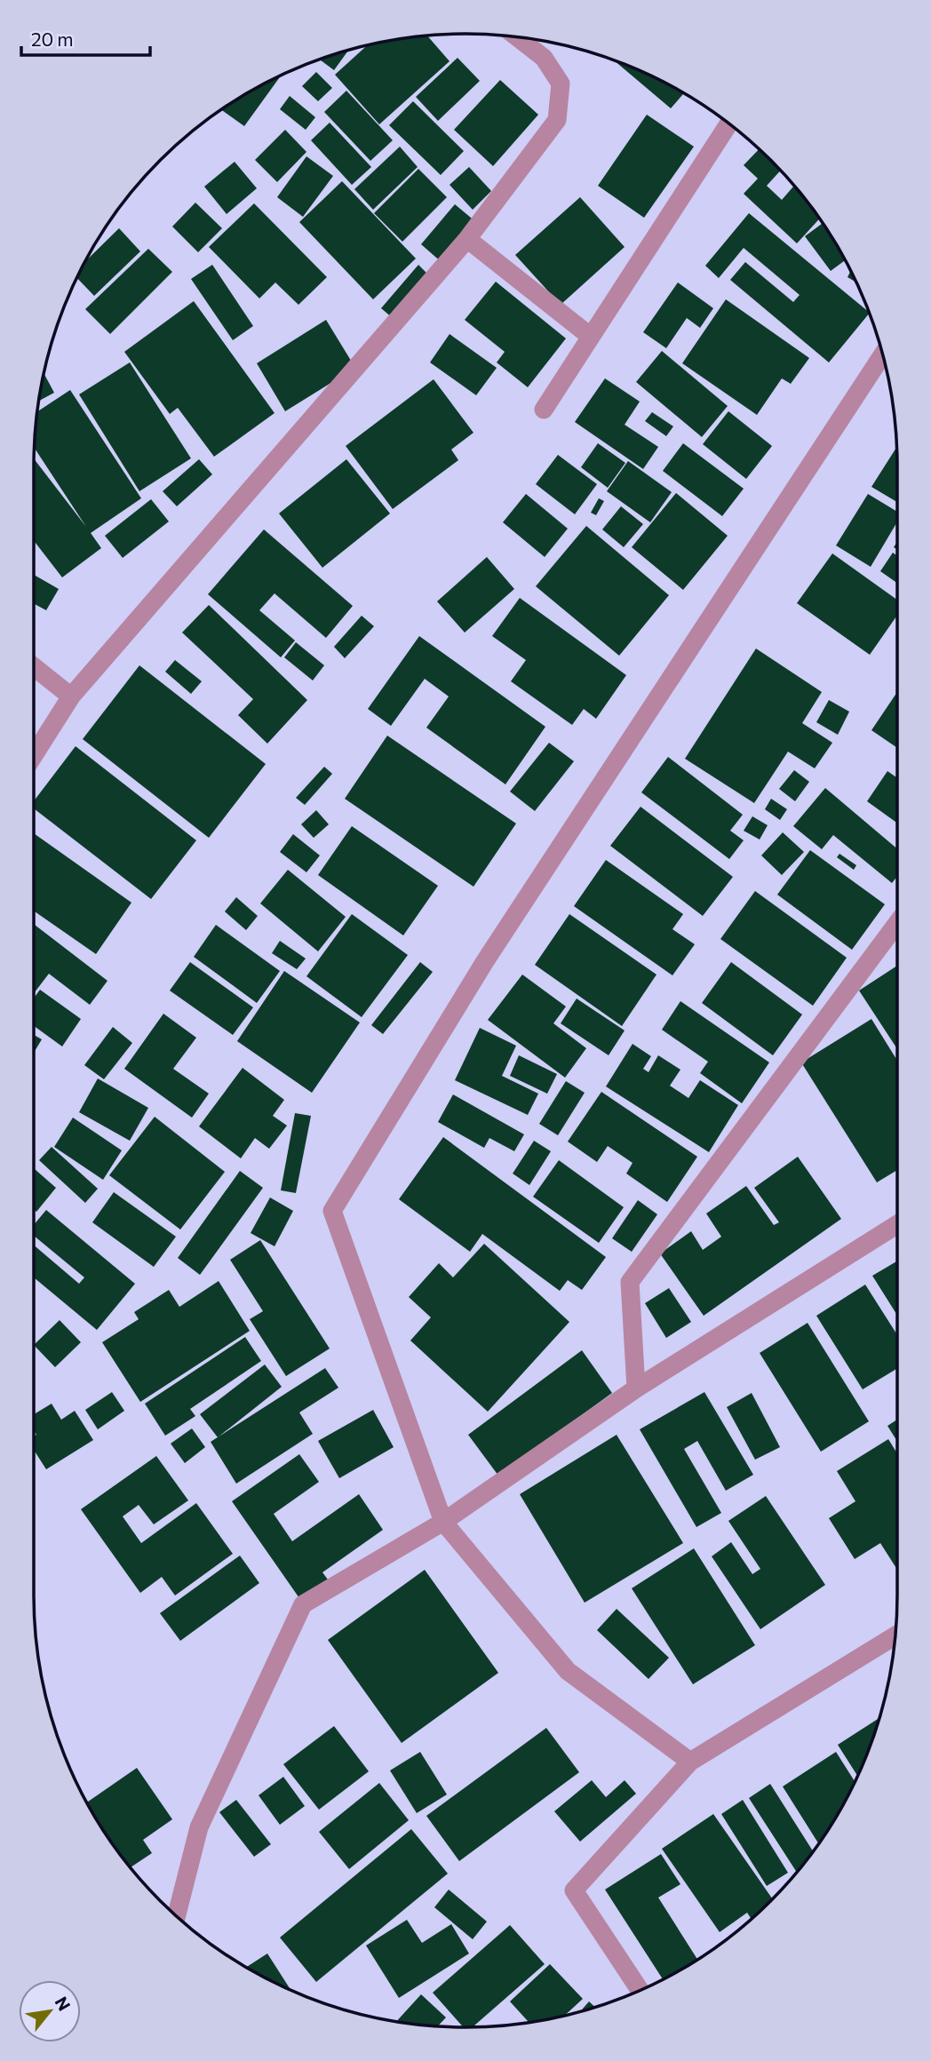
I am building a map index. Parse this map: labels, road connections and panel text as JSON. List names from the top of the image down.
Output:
{
  "scale_bar": "20 m",
  "north": "top right"
}
